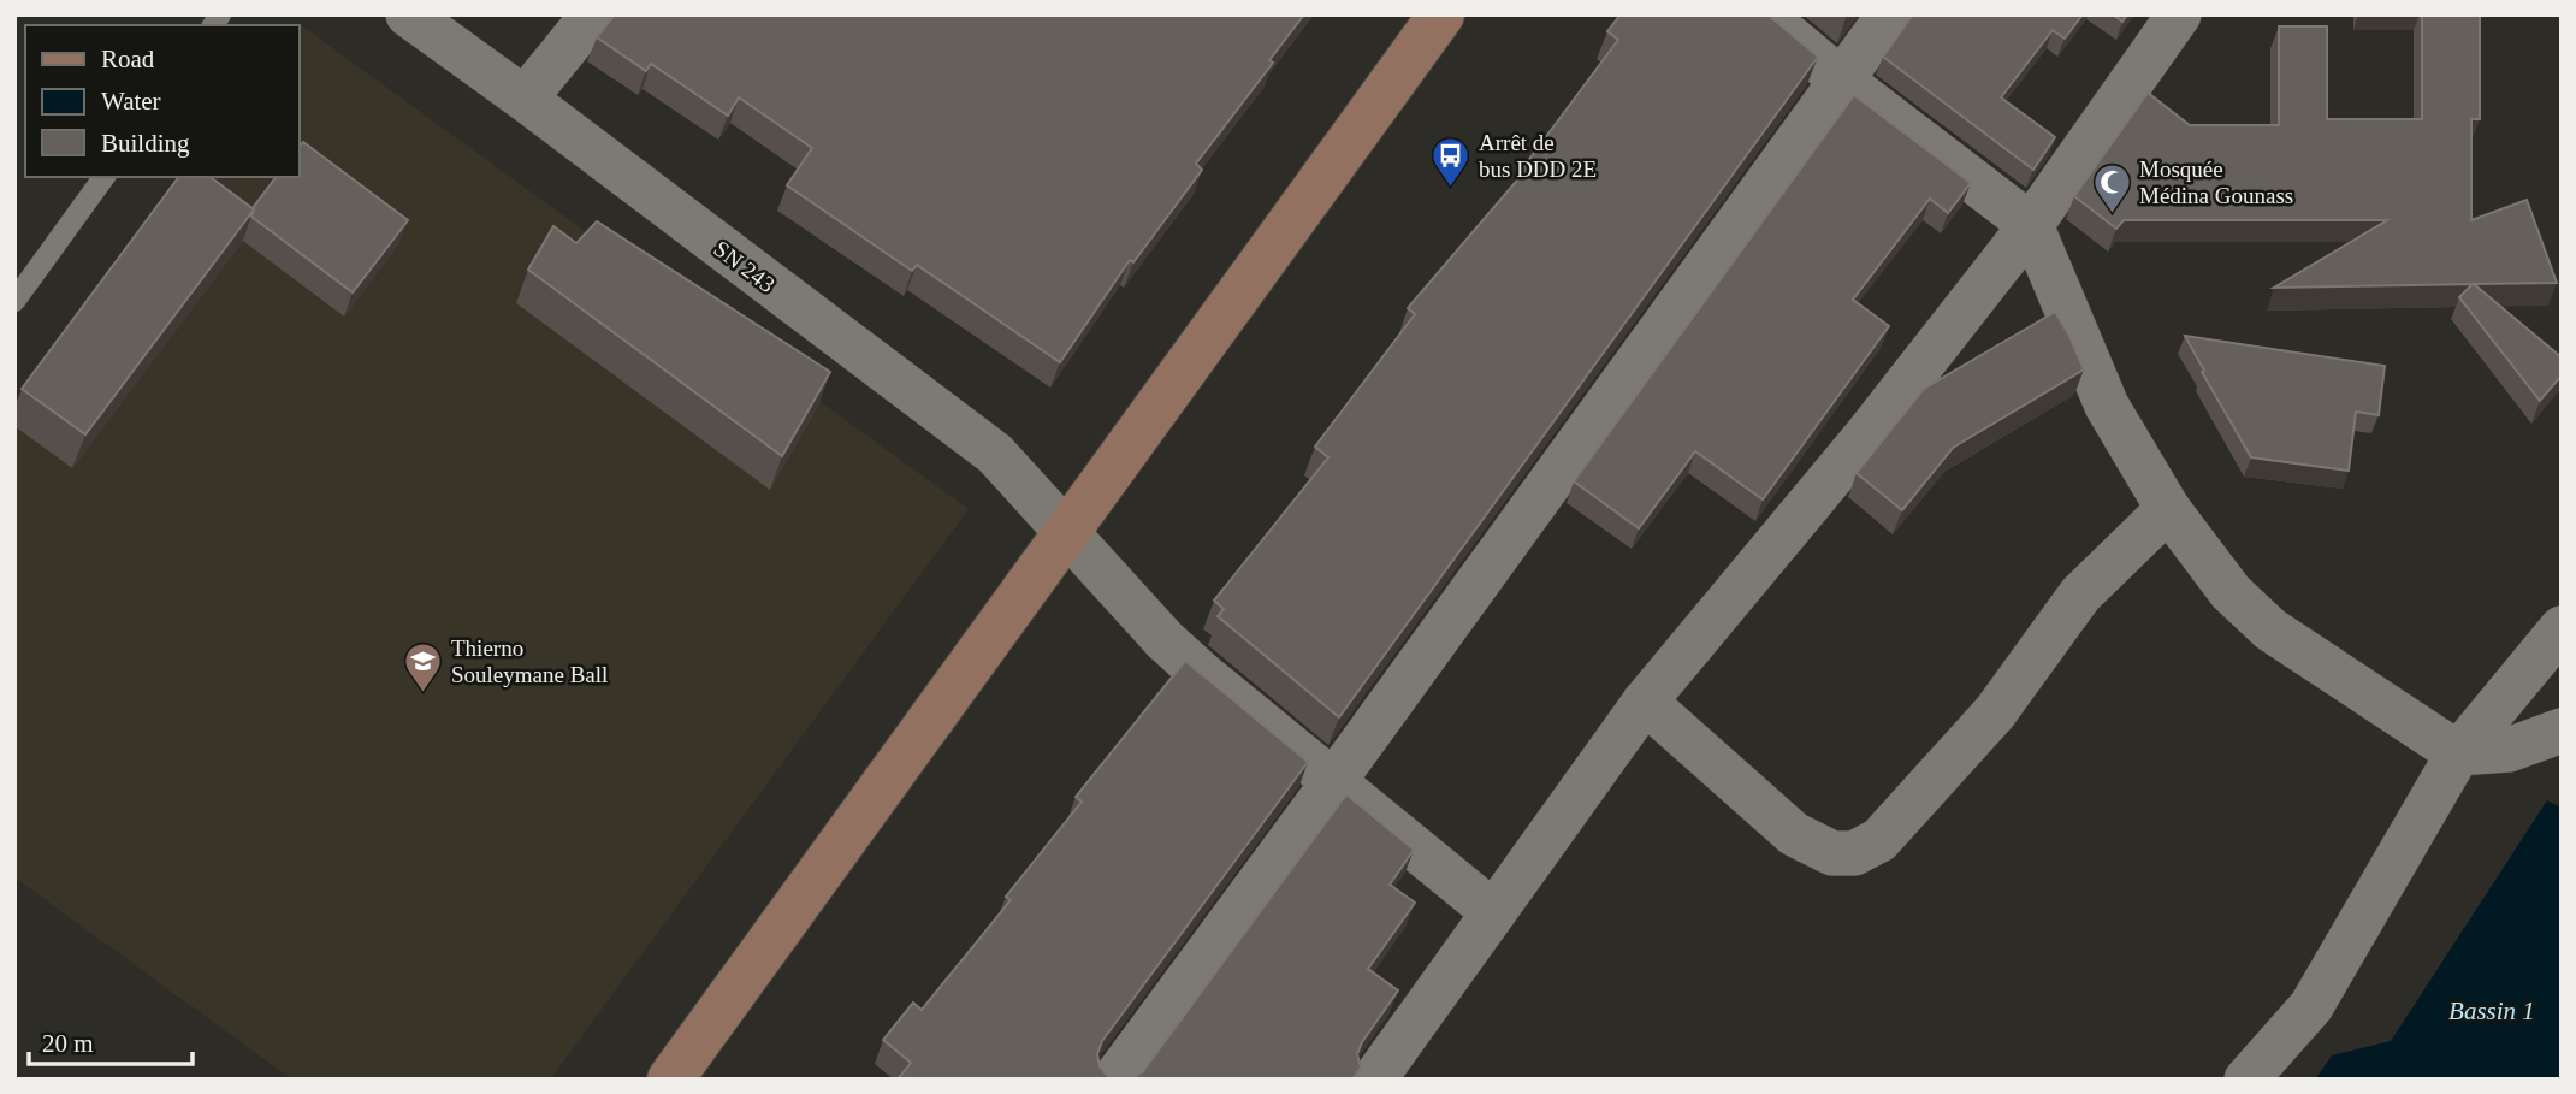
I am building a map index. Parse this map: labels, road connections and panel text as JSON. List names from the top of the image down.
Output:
{
  "streets": {
    "street": ["SN 243"]
  },
  "water": ["Bassin 1"],
  "places": {
    "bus stop": ["Arrêt de bus DDD 2E"],
    "mosque": ["Mosquée Médina Gounass"],
    "school or university": ["Thierno Souleymane Ball"]
  },
  "legend": ["Road", "Water", "Building"],
  "scale_bar": "20 m"
}
